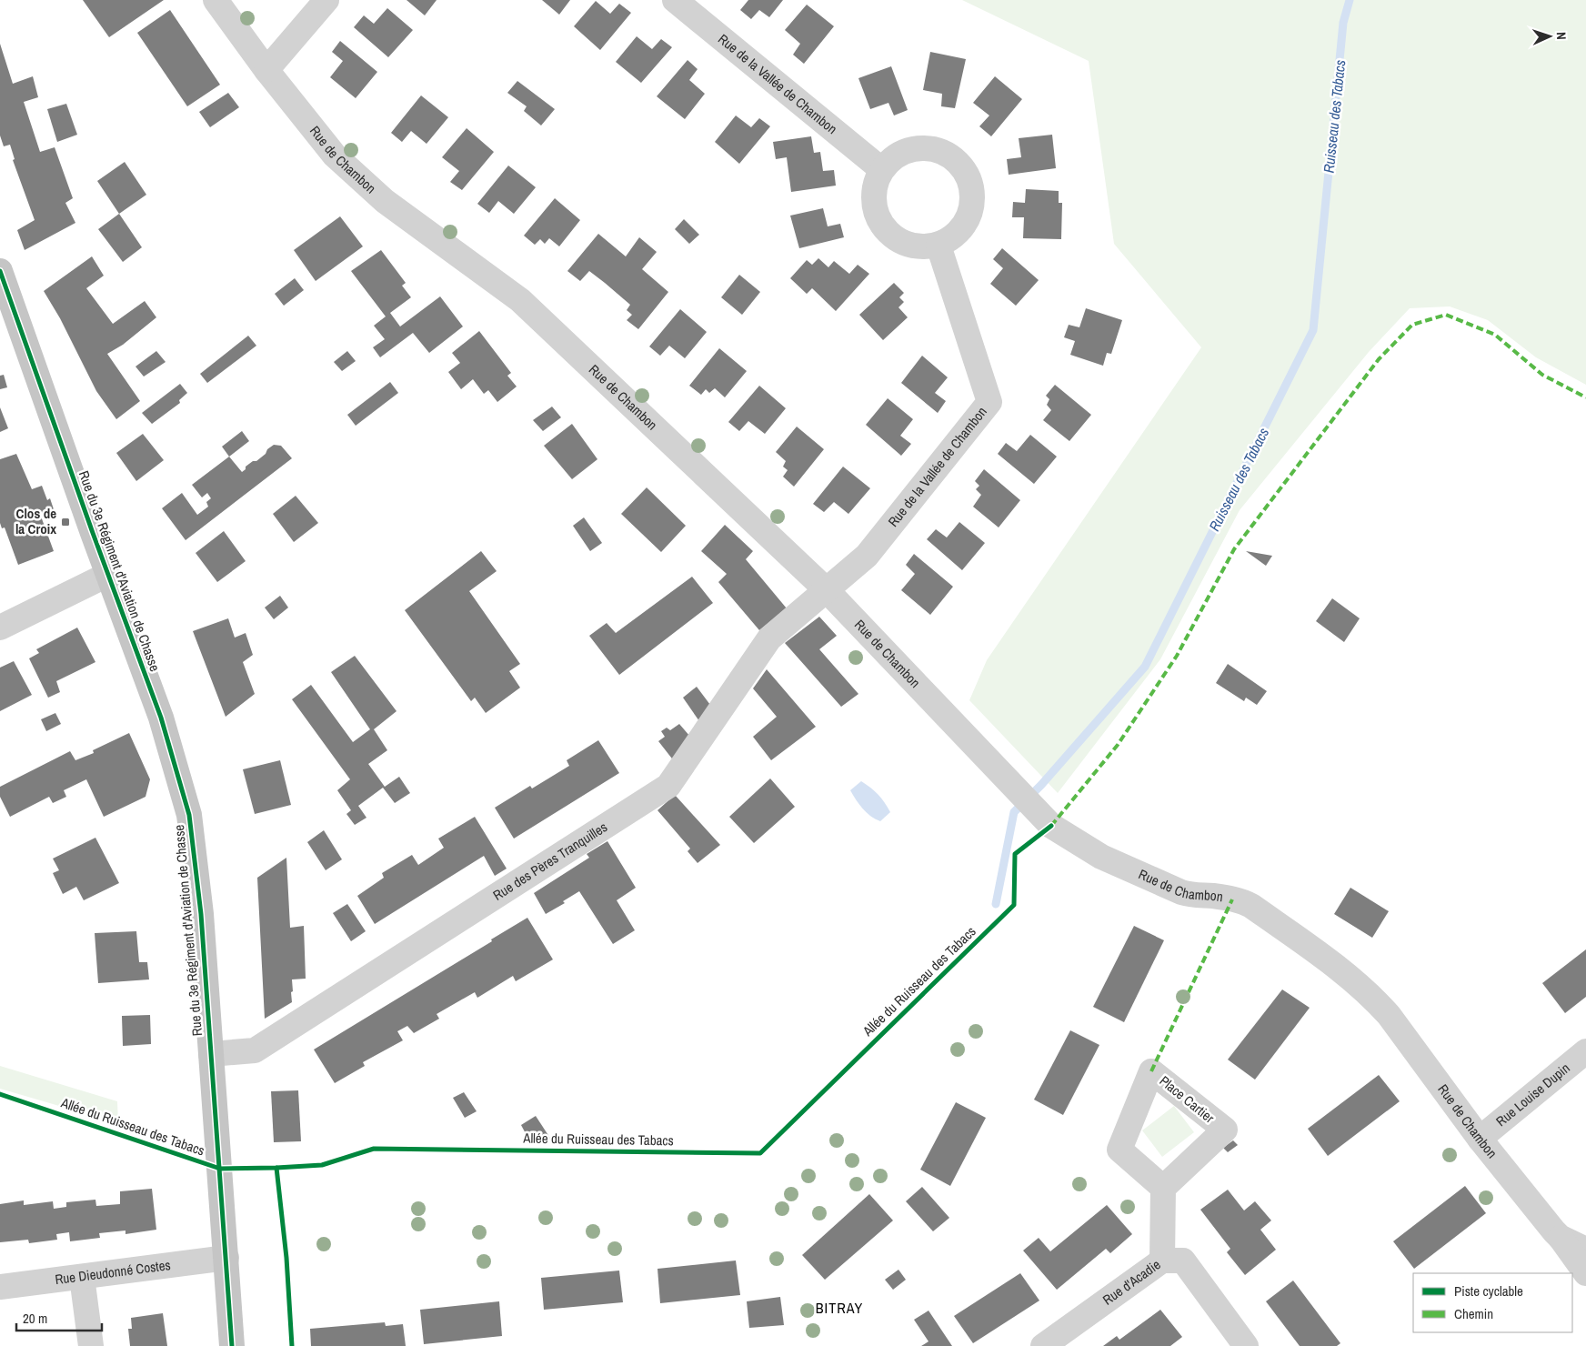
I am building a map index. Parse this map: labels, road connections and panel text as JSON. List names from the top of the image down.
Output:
{
  "streets": {
    "main road": ["Rue du 3e Régiment d'Aviation de Chasse"],
    "street": [
      "Rue de la Vallée de Chambon",
      "Rue de Chambon",
      "Rue des Pères Tranquilles",
      "Rue Louise Dupin",
      "Place Cartier",
      "Rue Dieudonné Costes",
      "Rue d'Acadie"
    ],
    "cycle path": ["Allée du Ruisseau des Tabacs"]
  },
  "crossings": [
    ["Rue de la Vallée de Chambon", "Rue de Chambon"],
    ["Rue de la Vallée de Chambon", "Rue des Pères Tranquilles"],
    ["Rue de Chambon", "Rue des Pères Tranquilles"],
    ["Rue de Chambon", "Allée du Ruisseau des Tabacs"],
    ["Rue de Chambon", "Rue Louise Dupin"],
    ["Rue du 3e Régiment d'Aviation de Chasse", "Rue des Pères Tranquilles"],
    ["Rue du 3e Régiment d'Aviation de Chasse", "Allée du Ruisseau des Tabacs"],
    ["Rue du 3e Régiment d'Aviation de Chasse", "Rue Dieudonné Costes"]
  ],
  "districts": ["BITRAY"],
  "water": ["Ruisseau des Tabacs"],
  "places": {
    "transit": ["Clos de la Croix"]
  },
  "legend": ["Piste cyclable", "Chemin"],
  "scale_bar": "20 m",
  "north": "right"
}
